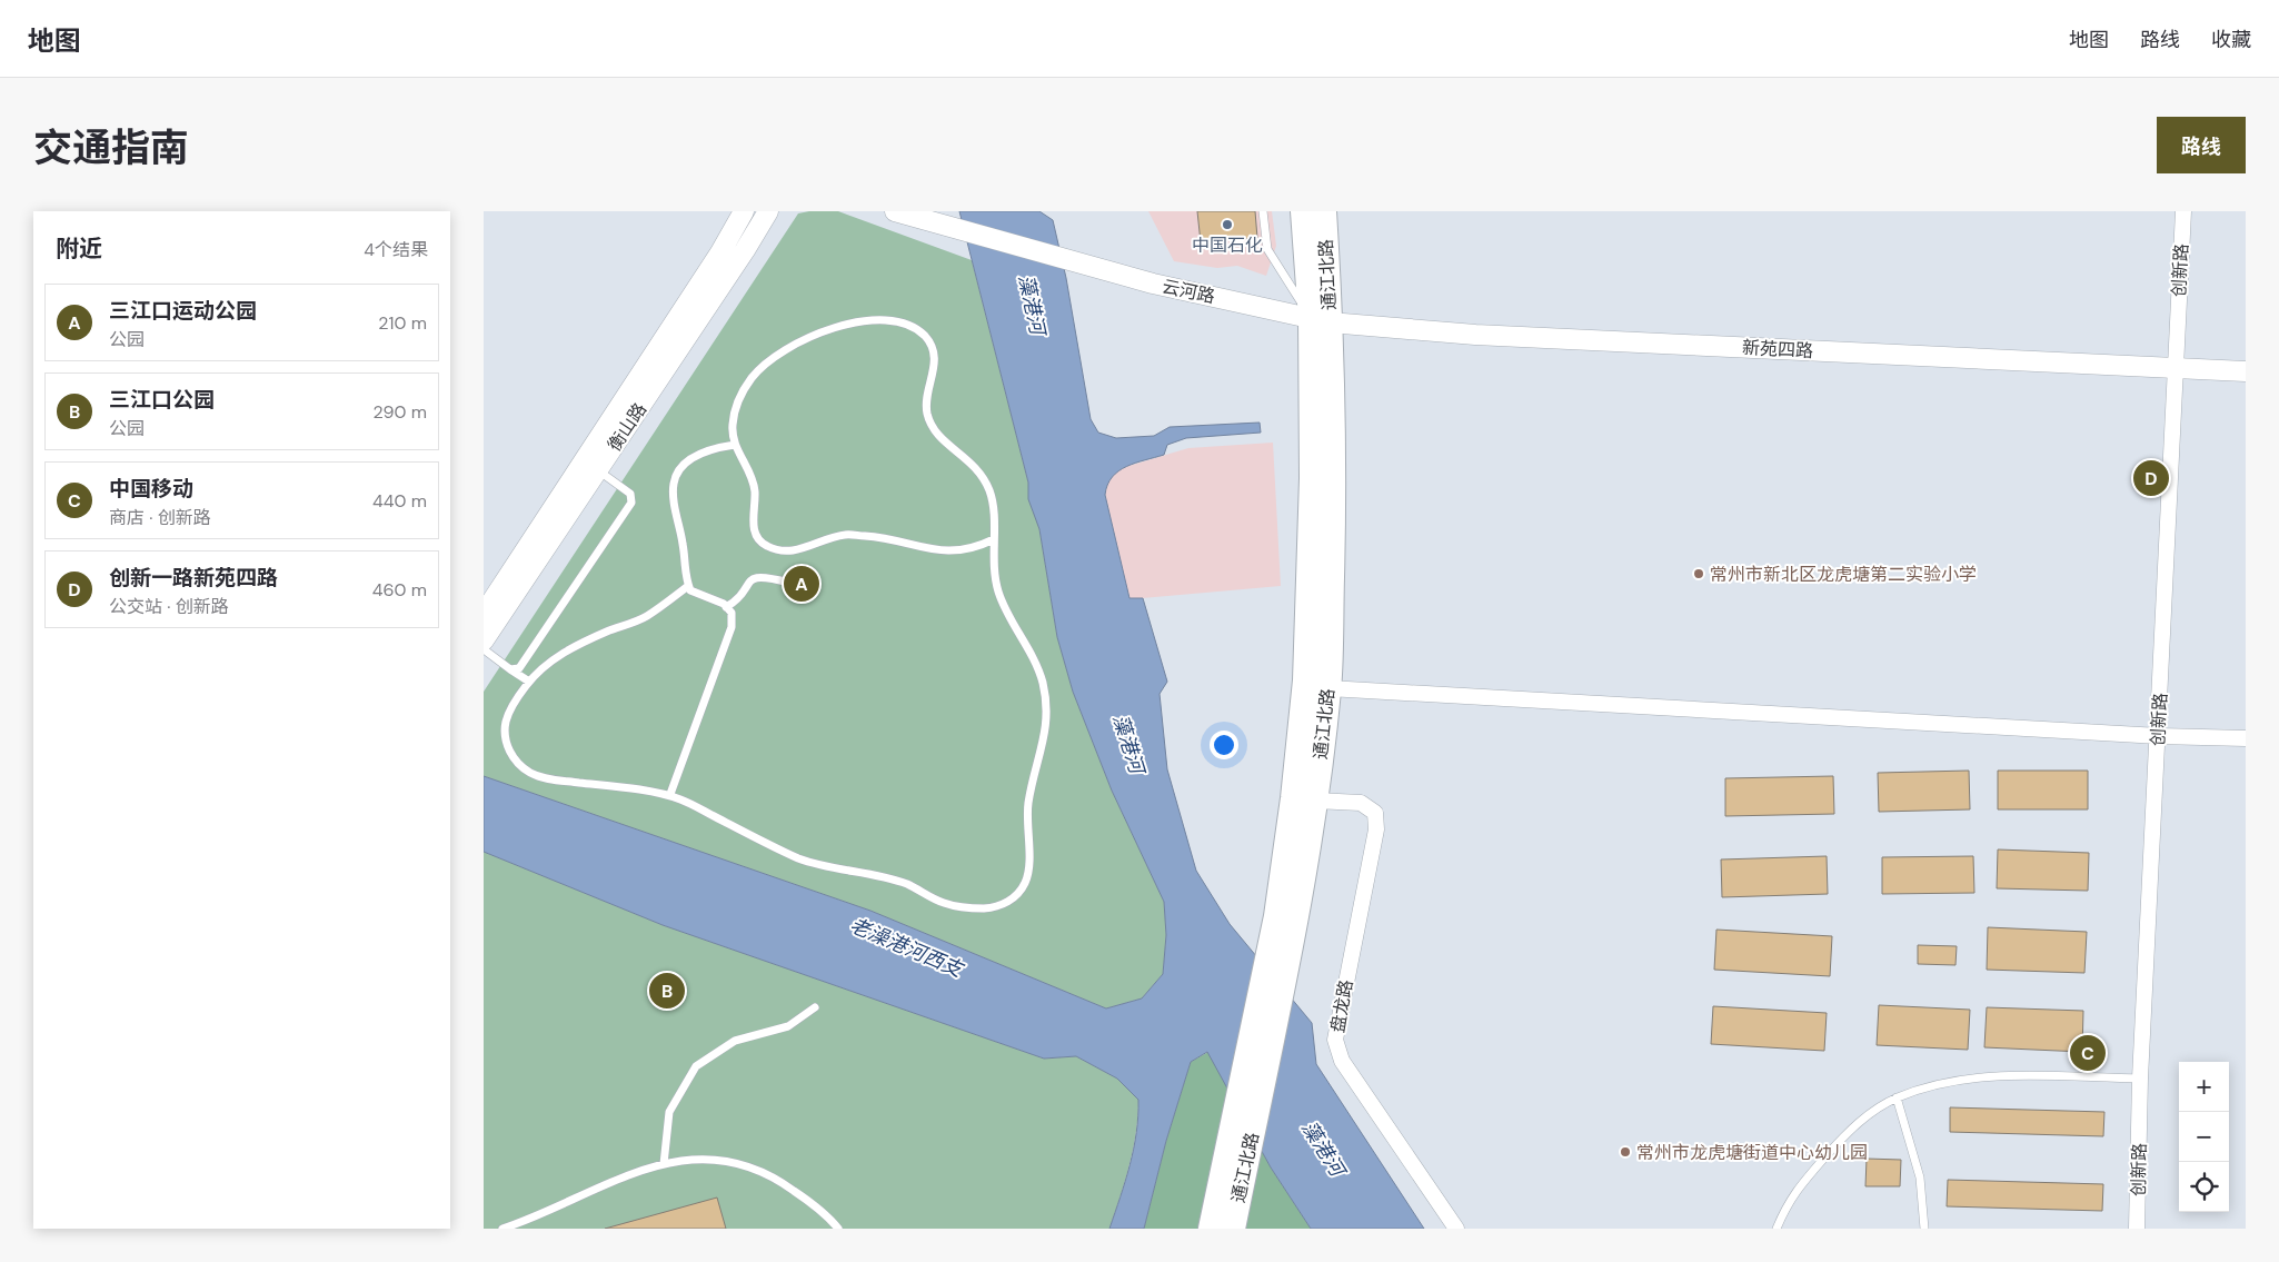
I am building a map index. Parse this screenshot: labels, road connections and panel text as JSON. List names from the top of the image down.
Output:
{
  "streets": {
    "main road": ["通江北路"],
    "street": [
      "创新路",
      "云河路",
      "新苑四路",
      "衡山路",
      "盘龙路"
    ]
  },
  "crossings": [
    ["创新路", "新苑四路"],
    ["通江北路", "云河路"],
    ["通江北路", "新苑四路"],
    ["通江北路", "盘龙路"],
    ["云河路", "新苑四路"]
  ],
  "water": ["藻港河", "老澡港河西支"],
  "places": ["中国石化", "常州市新北区龙虎塘第二实验小学", "常州市龙虎塘街道中心幼儿园"],
  "page": {
    "header": "地图",
    "nav": ["地图", "路线", "收藏"],
    "title": "交通指南",
    "buttons": "路线",
    "heading": ["附近", "4个结果"],
    "list": [
      {
        "mark": "A",
        "name": "三江口运动公园",
        "note": "公园",
        "value": "210 m"
      },
      {
        "mark": "B",
        "name": "三江口公园",
        "note": "公园",
        "value": "290 m"
      },
      {
        "mark": "C",
        "name": "中国移动",
        "note": "商店 · 创新路",
        "value": "440 m"
      },
      {
        "mark": "D",
        "name": "创新一路新苑四路",
        "note": "公交站 · 创新路",
        "value": "460 m"
      }
    ],
    "pins": [
      "D",
      "A",
      "B",
      "C"
    ],
    "map_buttons": ["+", "−"]
  }
}
